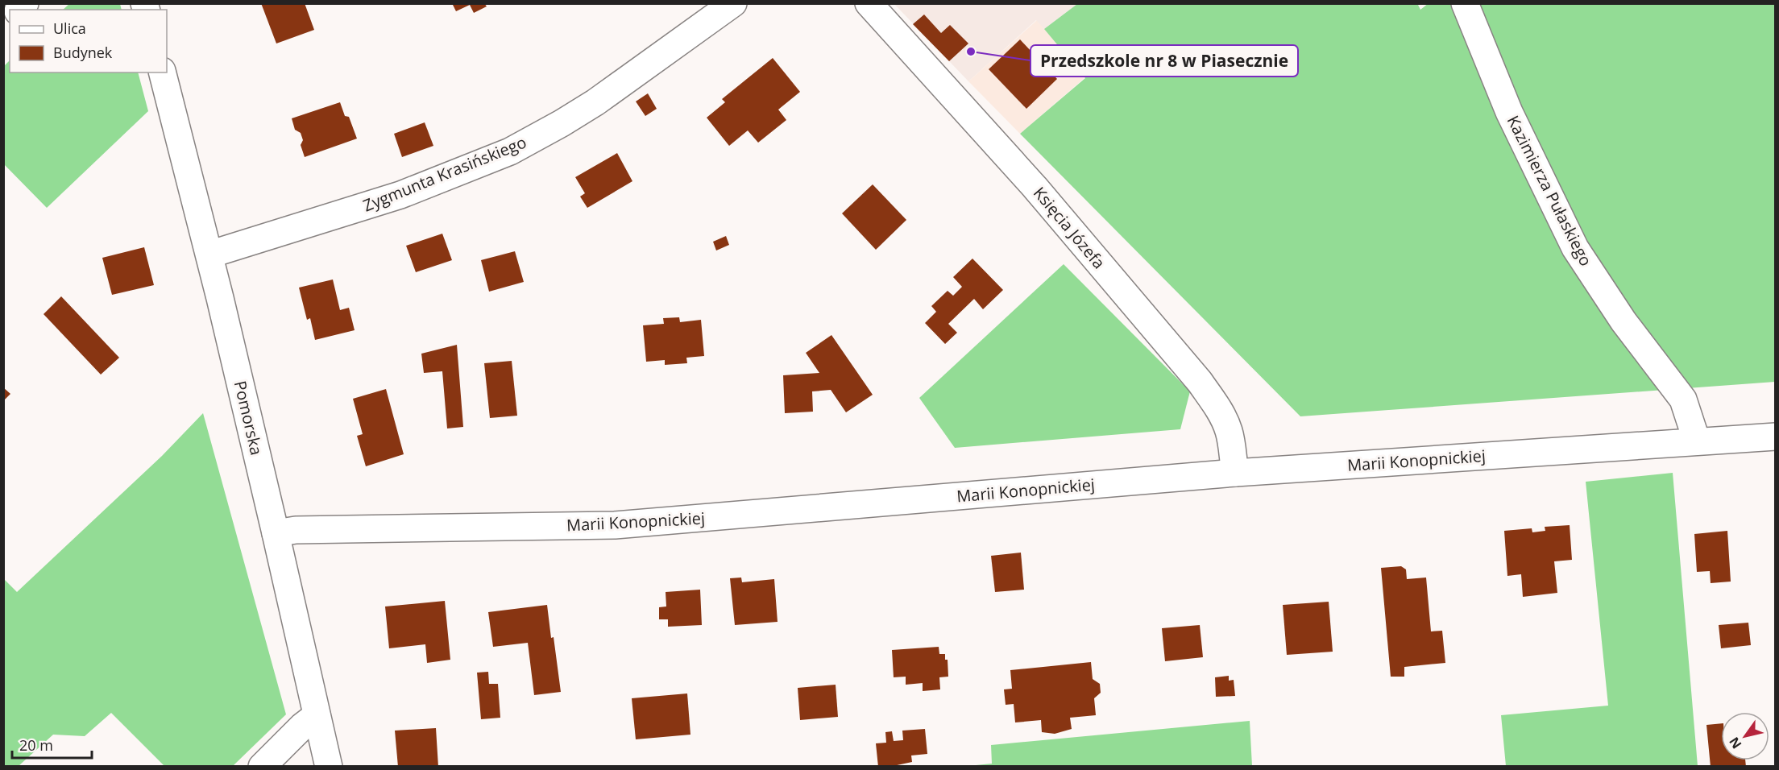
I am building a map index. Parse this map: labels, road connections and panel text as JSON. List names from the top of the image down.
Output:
{
  "streets": {
    "street": [
      "Zygmunta Krasińskiego",
      "Kazimierza Pułaskiego",
      "Księcia Józefa",
      "Pomorska",
      "Marii Konopnickiej"
    ]
  },
  "crossings": [
    ["Zygmunta Krasińskiego", "Pomorska"],
    ["Kazimierza Pułaskiego", "Marii Konopnickiej"],
    ["Księcia Józefa", "Marii Konopnickiej"],
    ["Pomorska", "Marii Konopnickiej"]
  ],
  "places": ["Przedszkole nr 8 w Piasecznie"],
  "legend": ["Ulica", "Budynek"],
  "scale_bar": "20 m",
  "north": "bottom left"
}
